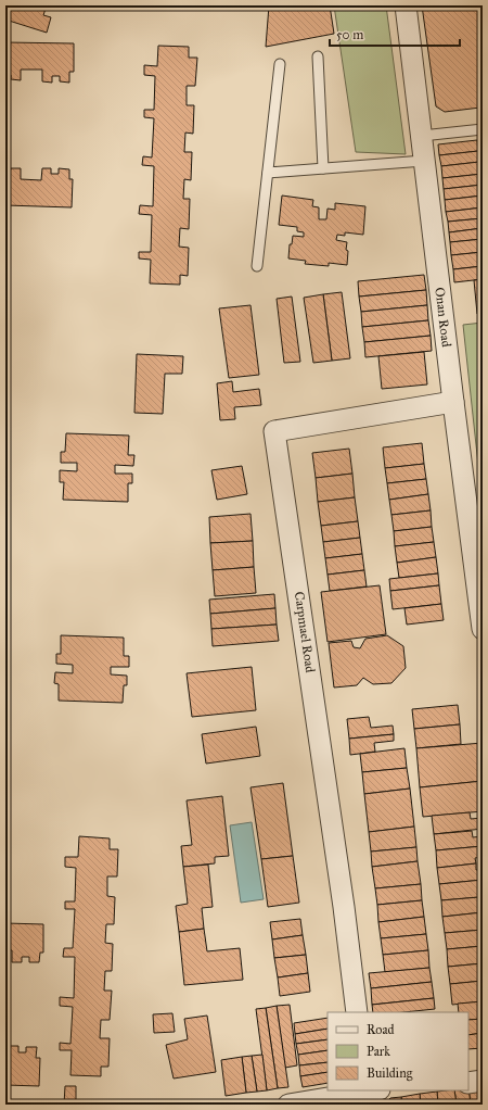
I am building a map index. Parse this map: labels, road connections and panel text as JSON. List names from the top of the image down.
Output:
{
  "streets": {
    "street": ["Onan Road", "Carpmael Road"]
  },
  "crossings": [
    ["Onan Road", "Carpmael Road"]
  ],
  "legend": ["Road", "Park", "Building"],
  "scale_bar": "50 m"
}
